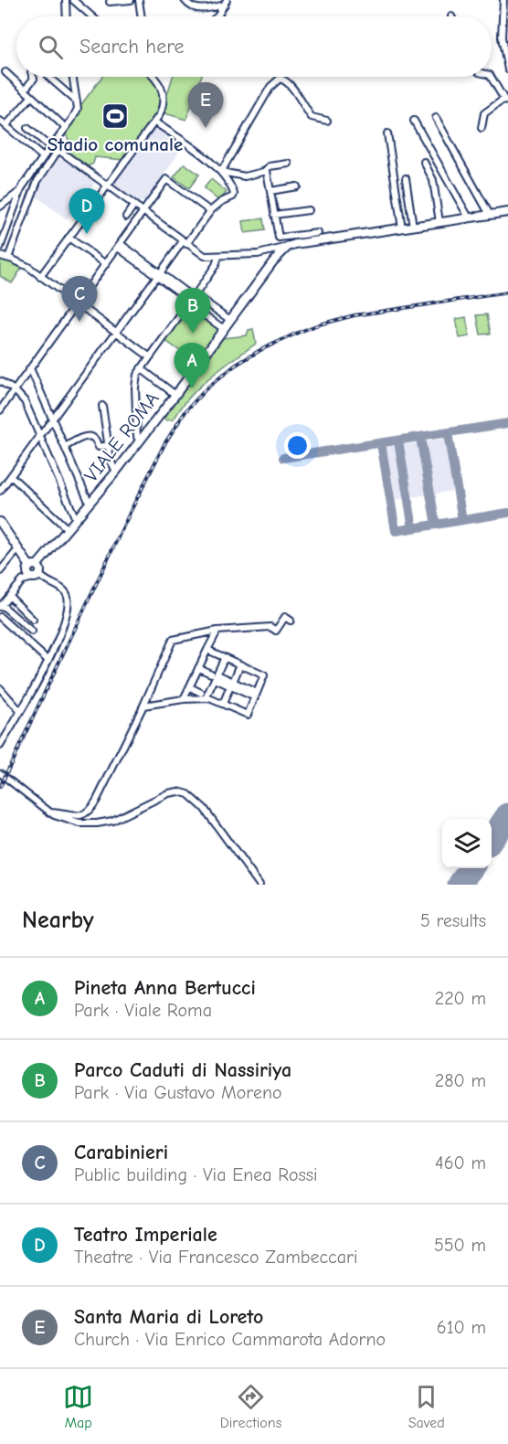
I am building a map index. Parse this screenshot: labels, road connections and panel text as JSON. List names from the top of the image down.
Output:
{
  "streets": {
    "main road": ["VIALE ROMA"]
  },
  "places": {
    "sports": ["Stadio comunale"]
  },
  "page": {
    "search": "Search here",
    "pins": [
      "E",
      "D",
      "C",
      "B",
      "A"
    ],
    "heading": ["Nearby", "5 results"],
    "list": [
      {
        "mark": "A",
        "name": "Pineta Anna Bertucci",
        "note": "Park · Viale Roma",
        "value": "220 m"
      },
      {
        "mark": "B",
        "name": "Parco Caduti di Nassiriya",
        "note": "Park · Via Gustavo Moreno",
        "value": "280 m"
      },
      {
        "mark": "C",
        "name": "Carabinieri",
        "note": "Public building · Via Enea Rossi",
        "value": "460 m"
      },
      {
        "mark": "D",
        "name": "Teatro Imperiale",
        "note": "Theatre · Via Francesco Zambeccari",
        "value": "550 m"
      },
      {
        "mark": "E",
        "name": "Santa Maria di Loreto",
        "note": "Church · Via Enrico Cammarota Adorno",
        "value": "610 m"
      }
    ],
    "nav": ["Map", "Directions", "Saved"]
  }
}
